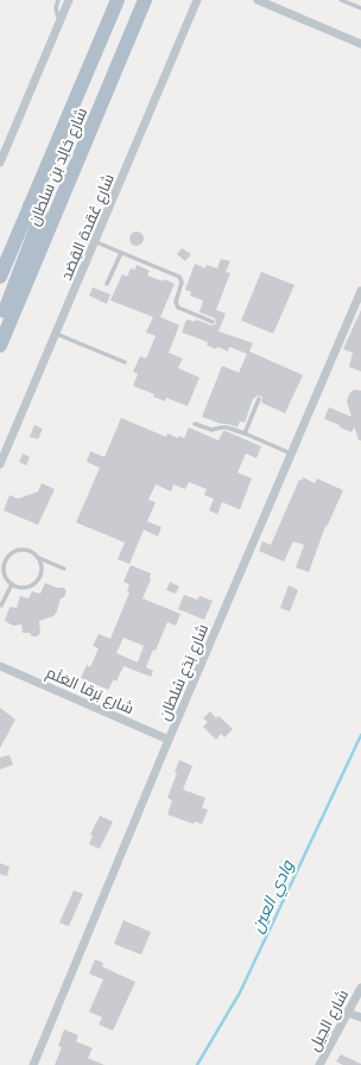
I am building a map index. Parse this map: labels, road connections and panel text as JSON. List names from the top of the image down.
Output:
{
  "streets": {
    "main road": ["شارع خالِد بن سلطان"],
    "street": [
      "شارع عُقدة القِصَد",
      "شارع بَدَع سُلطان",
      "شارع بَرقا العَلَم",
      "شارع الحِيل"
    ]
  },
  "crossings": [
    ["شارع بَدَع سُلطان", "شارع بَرقا العَلَم"]
  ],
  "water": ["وادي العين"]
}
